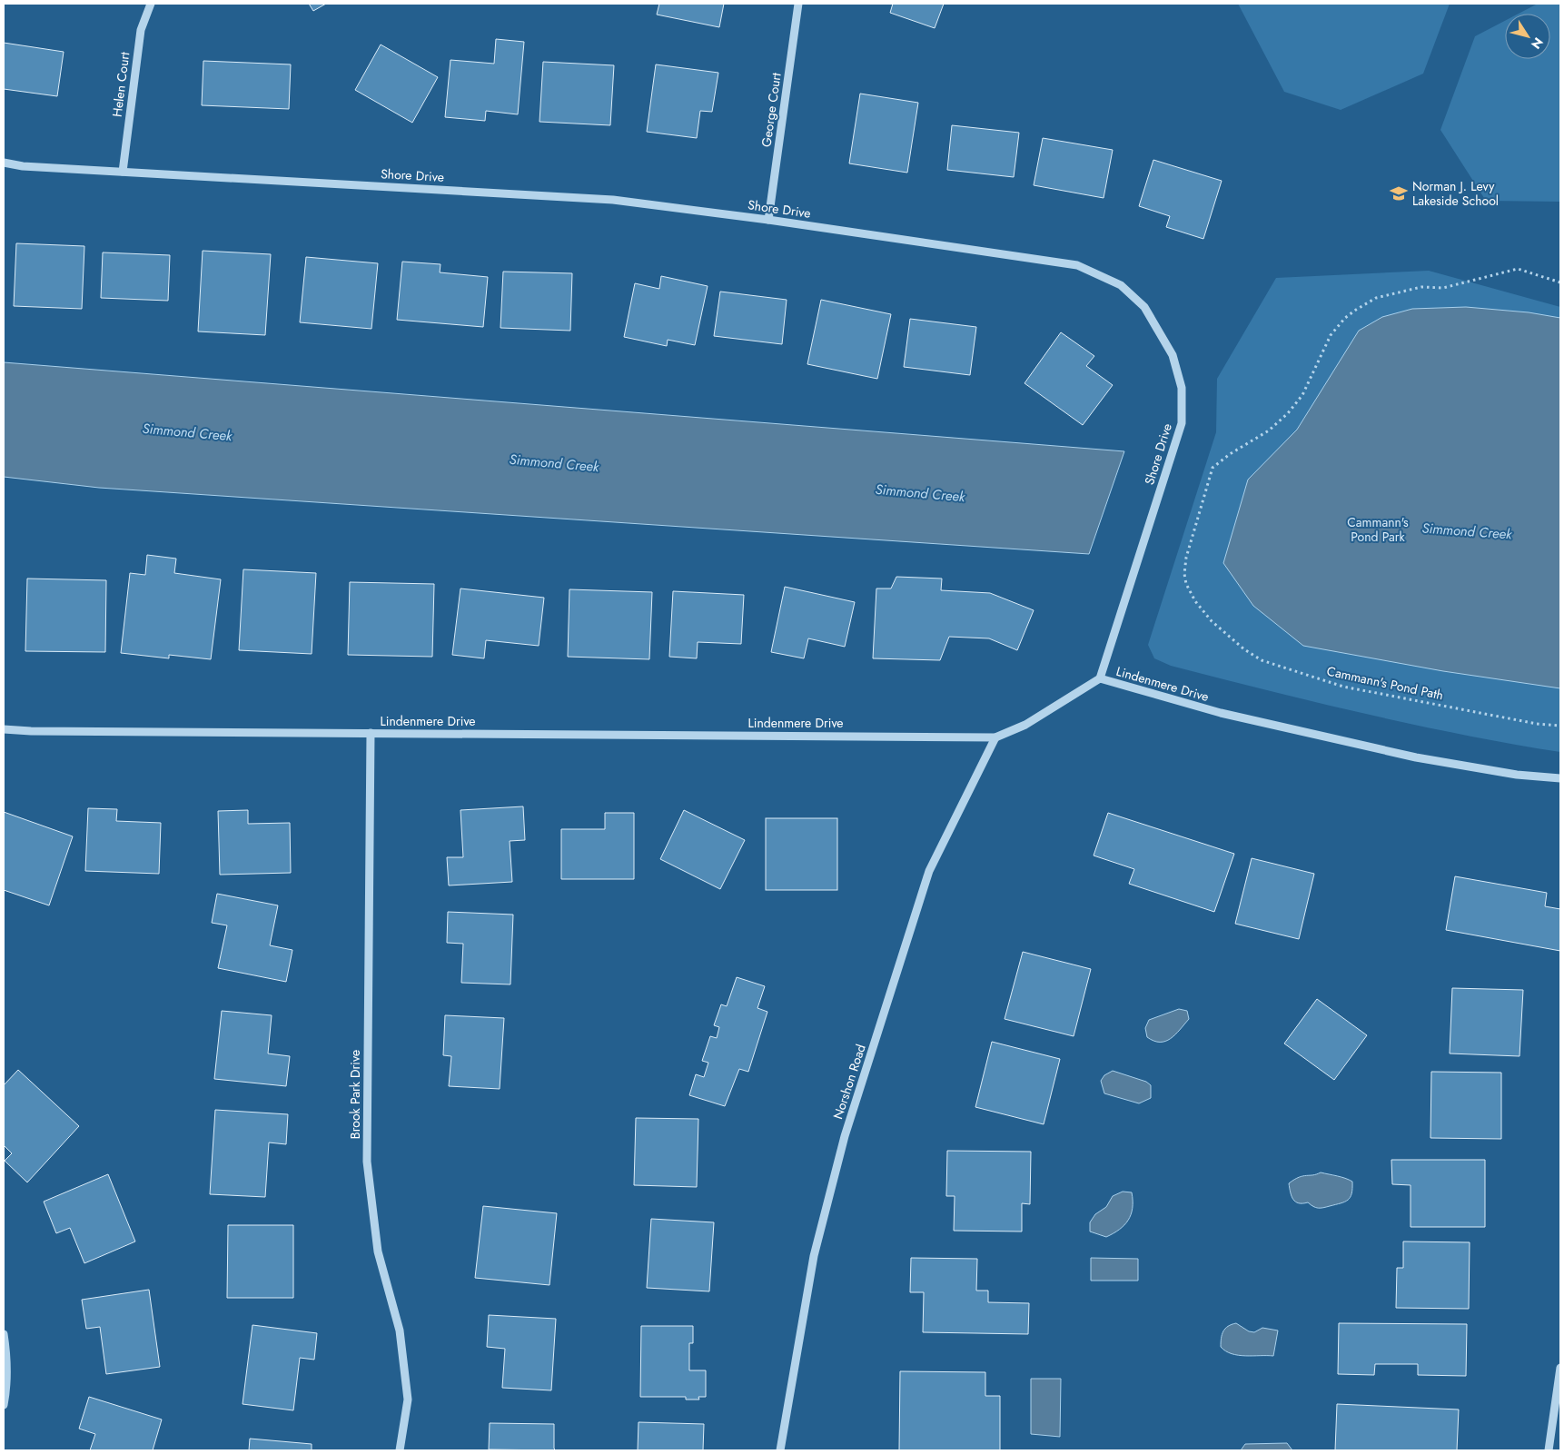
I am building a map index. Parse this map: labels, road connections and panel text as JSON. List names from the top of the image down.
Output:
{
  "streets": {
    "street": [
      "Helen Court",
      "George Court",
      "Shore Drive",
      "Lindenmere Drive",
      "Norshon Road",
      "Brook Park Drive"
    ],
    "path": ["Cammann's Pond Path"]
  },
  "crossings": [
    ["Helen Court", "Shore Drive"],
    ["George Court", "Shore Drive"],
    ["Shore Drive", "Lindenmere Drive"],
    ["Lindenmere Drive", "Norshon Road"],
    ["Lindenmere Drive", "Brook Park Drive"]
  ],
  "water": ["Simmond Creek"],
  "parks": ["Cammann's Pond Park"],
  "places": {
    "school or university": ["Norman J. Levy Lakeside School"]
  },
  "north": "bottom right"
}
